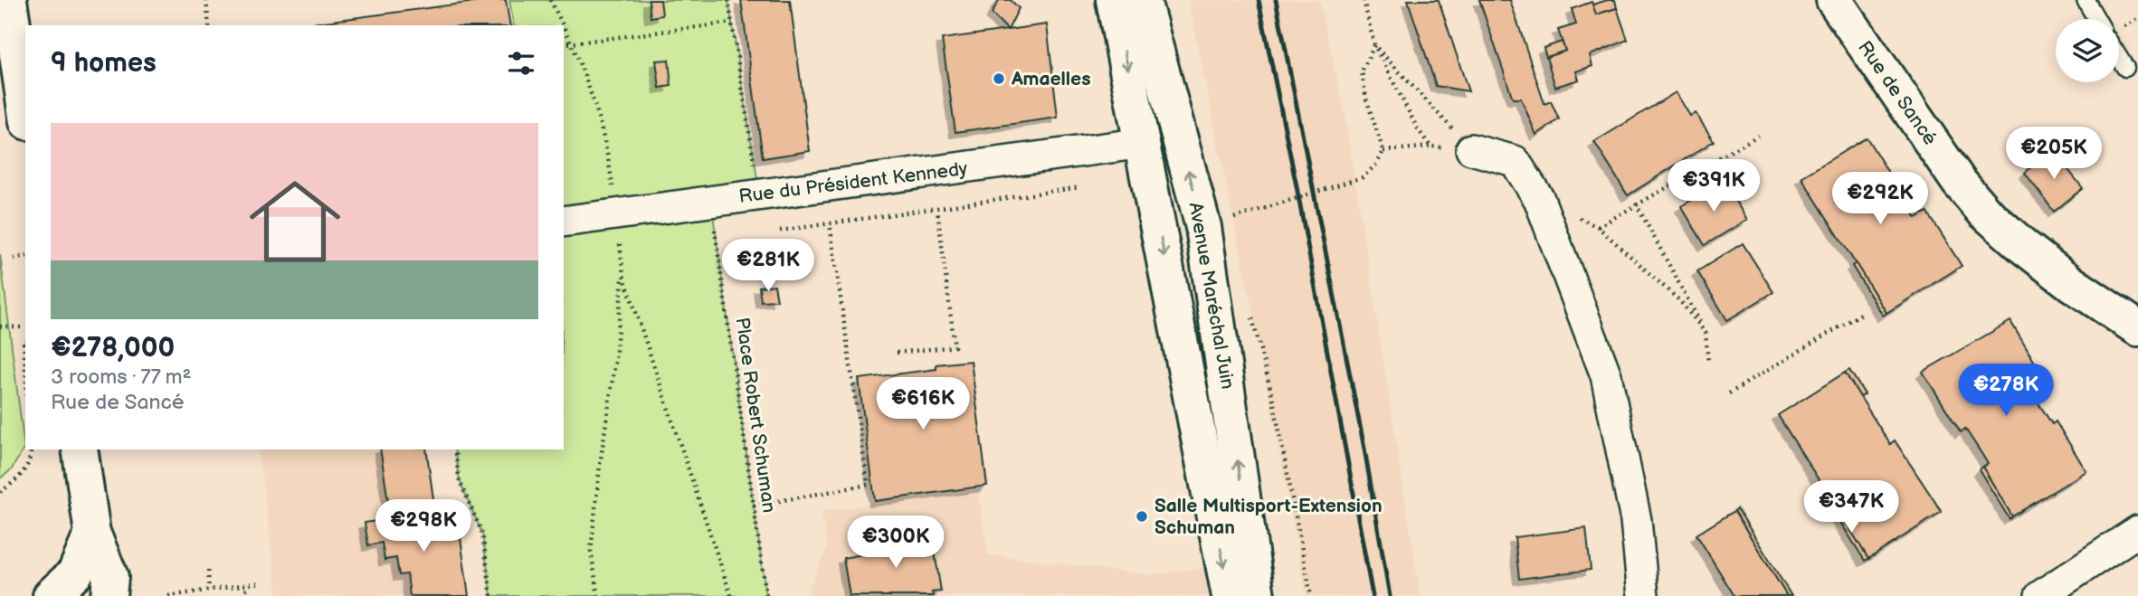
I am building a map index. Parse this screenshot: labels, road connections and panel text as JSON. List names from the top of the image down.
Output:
{
  "streets": {
    "main road": ["Rue de Sancé", "Avenue Maréchal Juin"],
    "street": ["Rue du Président Kennedy"],
    "path": ["Place Robert Schuman"]
  },
  "crossings": [
    ["Rue du Président Kennedy", "Avenue Maréchal Juin"],
    ["Rue du Président Kennedy", "Place Robert Schuman"]
  ],
  "places": ["Amaelles", "Salle Multisport-Extension Schuman"],
  "page": {
    "heading": "9 homes",
    "list": [
      {
        "name": "€278,000",
        "note": "3 rooms · 77 m² · Rue de Sancé"
      }
    ],
    "price": [
      "€205K",
      "€391K",
      "€292K",
      "€281K",
      "€278K",
      "€616K",
      "€347K",
      "€298K",
      "€300K"
    ]
  }
}
